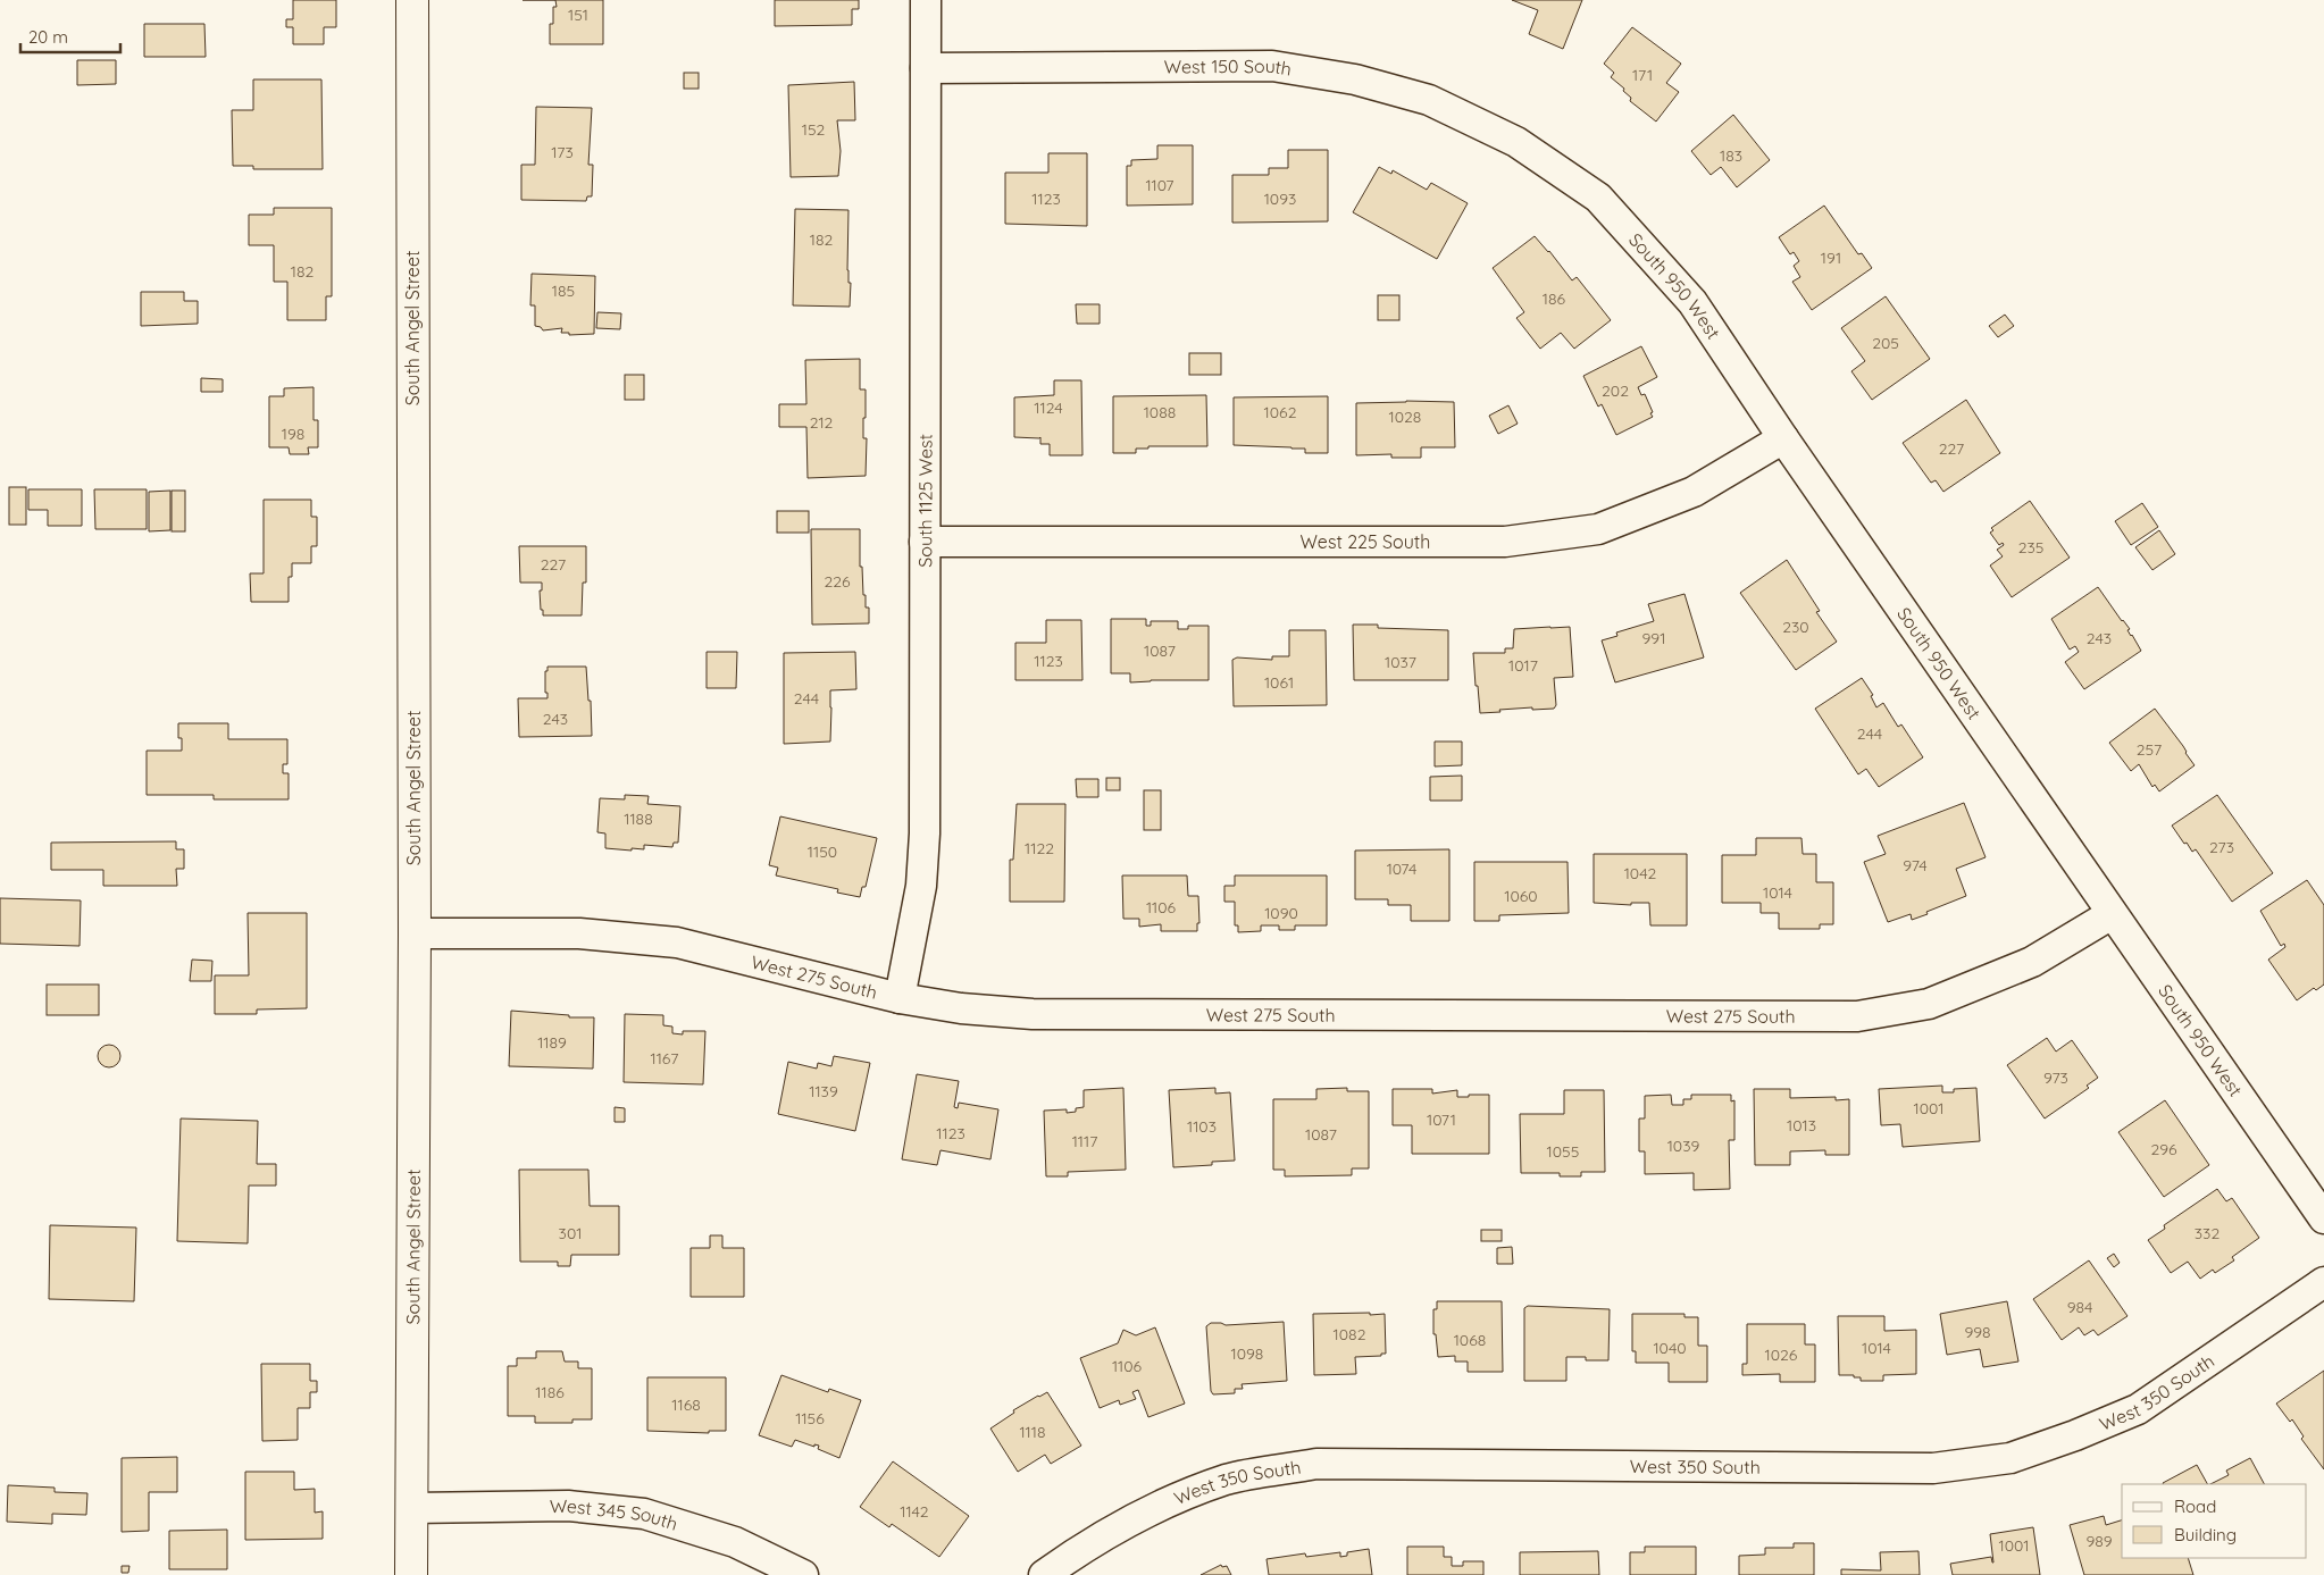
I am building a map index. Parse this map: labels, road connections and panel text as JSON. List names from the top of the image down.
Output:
{
  "streets": {
    "main road": ["South Angel Street"],
    "street": [
      "West 150 South",
      "South 950 West",
      "South 1125 West",
      "West 225 South",
      "West 275 South",
      "West 350 South",
      "West 345 South"
    ]
  },
  "crossings": [
    ["West 150 South", "South 950 West"],
    ["West 150 South", "South 1125 West"],
    ["South 950 West", "West 225 South"],
    ["South 950 West", "West 275 South"],
    ["South Angel Street", "West 275 South"],
    ["South Angel Street", "West 345 South"],
    ["South 1125 West", "West 225 South"],
    ["South 1125 West", "West 275 South"]
  ],
  "house_numbers": [
    "151",
    "171",
    "152",
    "173",
    "183",
    "1107",
    "1123",
    "1093",
    "182",
    "191",
    "182",
    "185",
    "186",
    "205",
    "202",
    "1124",
    "1088",
    "1062",
    "1028",
    "212",
    "198",
    "227",
    "235",
    "227",
    "226",
    "230",
    "991",
    "243",
    "1087",
    "1123",
    "1037",
    "1017",
    "1061",
    "244",
    "243",
    "244",
    "257",
    "1188",
    "273",
    "1122",
    "1150",
    "974",
    "1074",
    "1042",
    "1014",
    "1060",
    "1106",
    "1090",
    "1189",
    "1167",
    "973",
    "1139",
    "1001",
    "1071",
    "1013",
    "1103",
    "1123",
    "1087",
    "1117",
    "1039",
    "296",
    "1055",
    "301",
    "332",
    "984",
    "998",
    "1082",
    "1068",
    "1040",
    "1014",
    "1098",
    "1026",
    "1106",
    "1186",
    "1168",
    "1156",
    "1118",
    "1142",
    "989",
    "1001"
  ],
  "legend": ["Road", "Building"],
  "scale_bar": "20 m"
}
